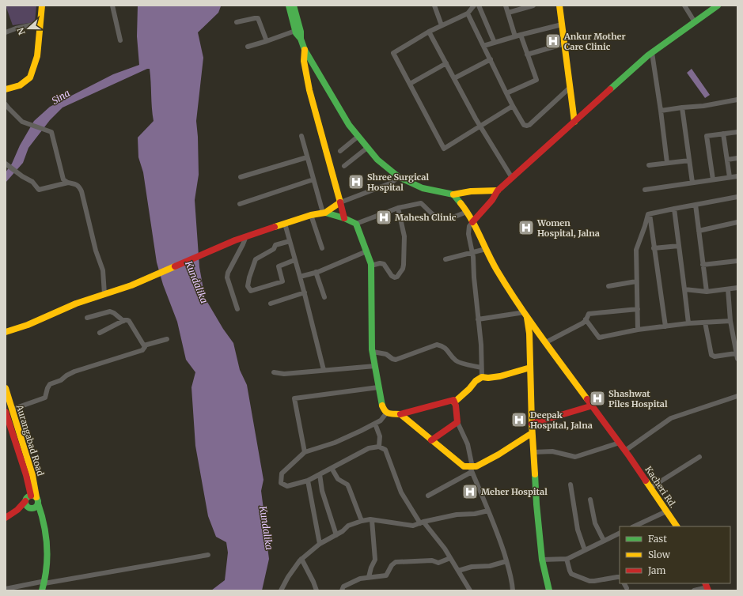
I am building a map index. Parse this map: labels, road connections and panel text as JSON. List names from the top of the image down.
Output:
{
  "streets": {
    "street": ["Aurangabad Road", "Kacheri Rd."]
  },
  "water": ["Sina", "Kundalika"],
  "places": {
    "hospital": [
      "Ankur Mother Care Clinic",
      "Shree Surgical Hospital",
      "Mahesh Clinic",
      "Women Hospital, Jalna",
      "Shashwat Piles Hospital",
      "Deepak Hospital, Jalna",
      "Meher Hospital"
    ]
  },
  "legend": ["Fast", "Slow", "Jam"],
  "north": "left"
}
